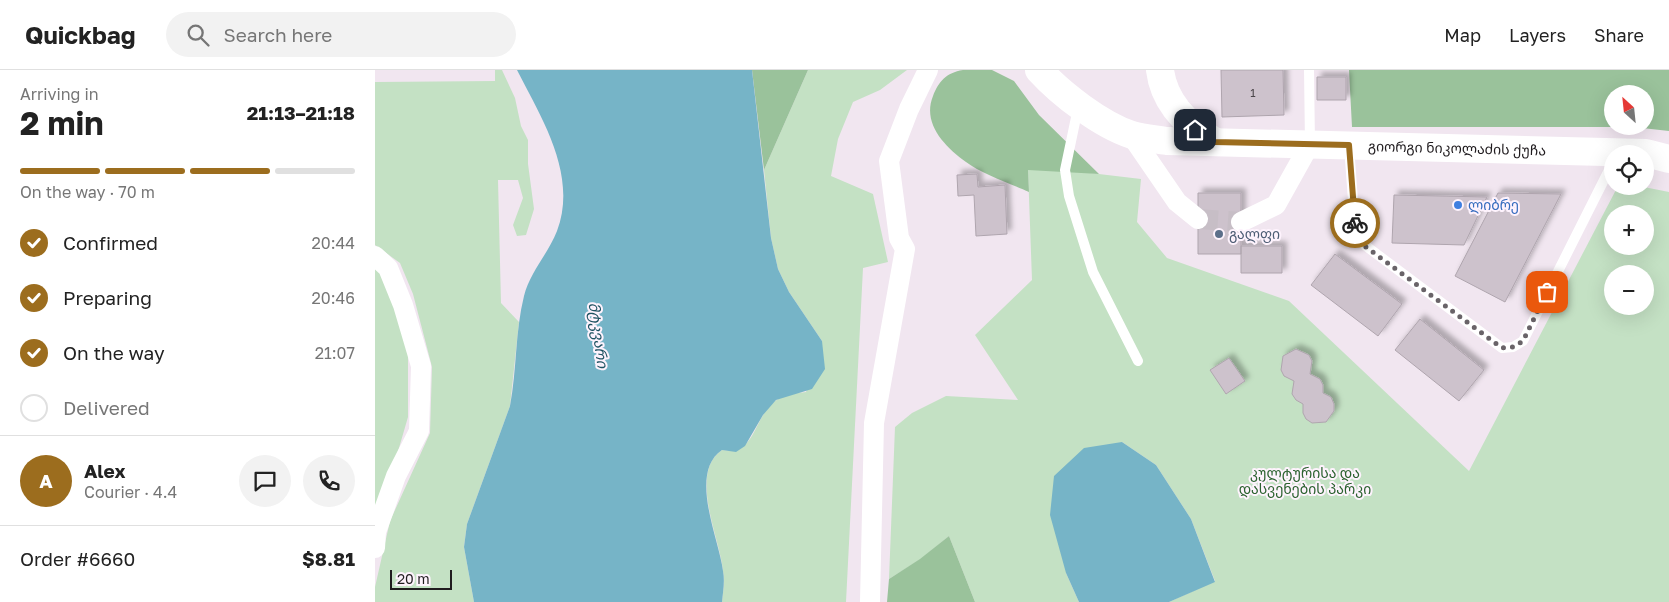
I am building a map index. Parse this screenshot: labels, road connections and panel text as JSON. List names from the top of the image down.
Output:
{
  "streets": {
    "main road": ["გიორგი ნიკოლაძის ქუჩა"]
  },
  "water": ["მტკვარი"],
  "parks": ["კულტურისა და დასვენების პარკი"],
  "places": ["ლიბრე", "გალფი"],
  "house_numbers": ["1"],
  "scale_bar": "20 m",
  "north": "top left",
  "page": {
    "header": "Quickbag",
    "search": "Search here",
    "nav": ["Map", "Layers", "Share"],
    "heading": ["2 min", "Arriving in", "21:13–21:18"],
    "panel": [
      "Alex",
      "Courier · 4.4",
      "Order #6660",
      "$8.81"
    ],
    "map_buttons": ["+", "−"],
    "bar": "On the way · 70 m",
    "list": [
      ["Confirmed", "20:44"],
      ["Preparing", "20:46"],
      ["On the way", "21:07"],
      "Delivered"
    ],
    "round": "A",
    "scale": "20 m"
  }
}
